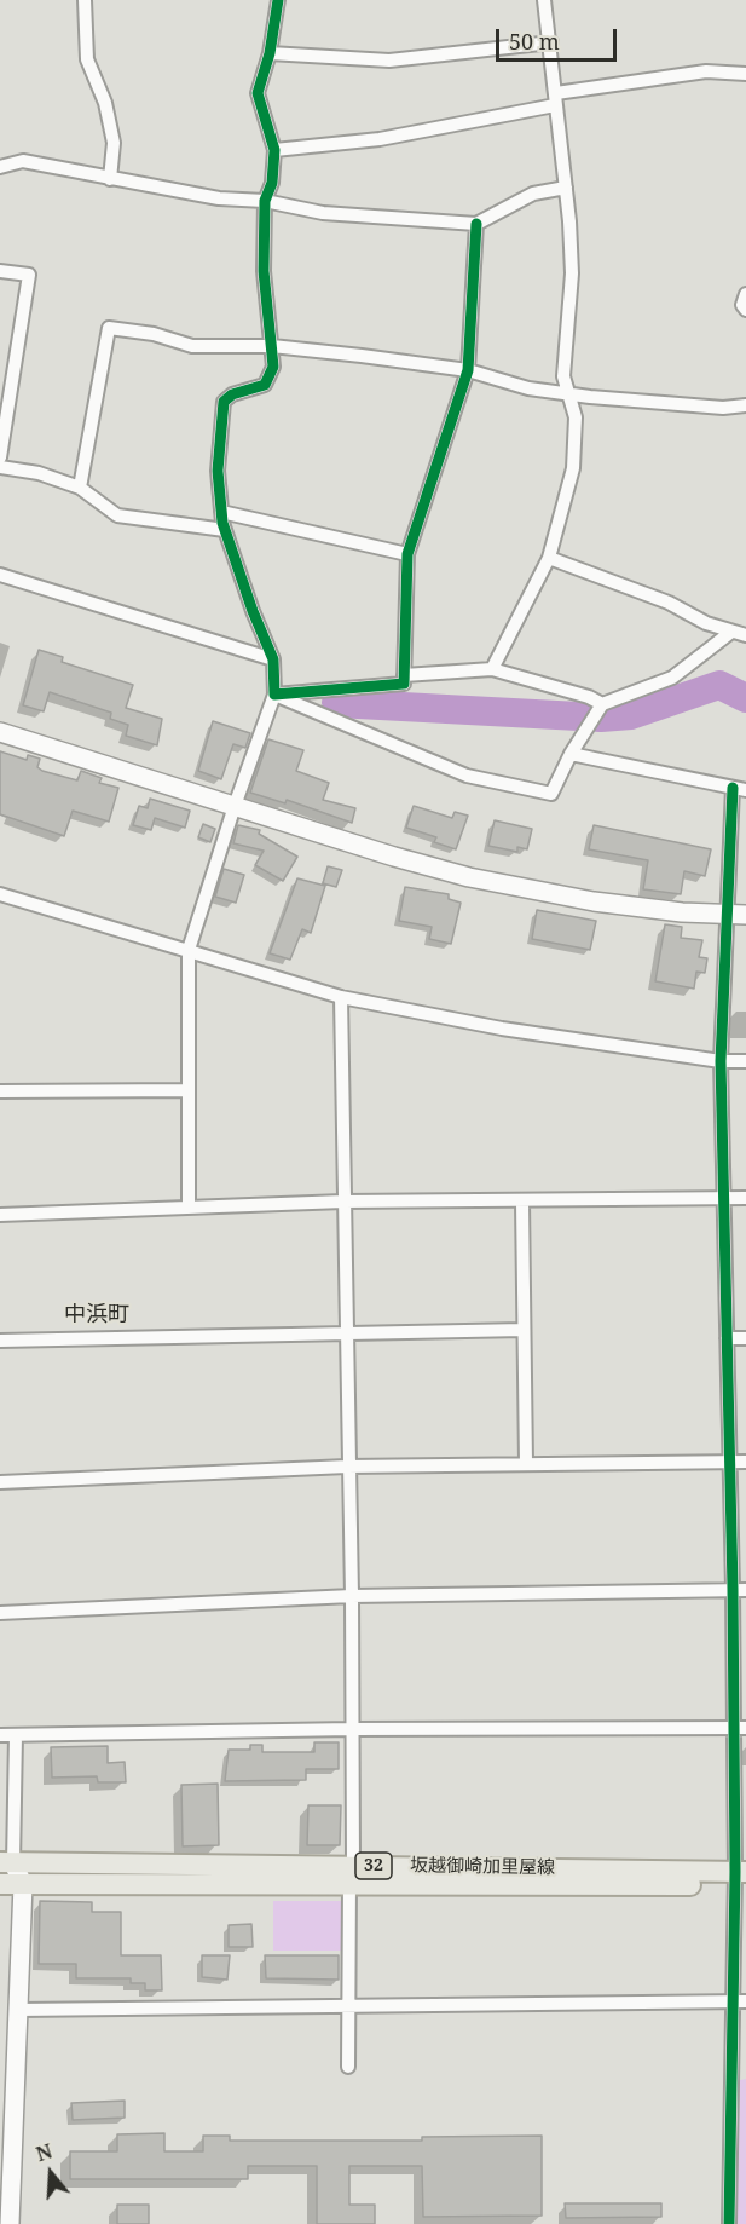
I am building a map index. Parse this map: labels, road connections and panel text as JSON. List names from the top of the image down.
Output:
{
  "streets": {
    "main road": ["32", "坂越御崎加里屋線"]
  },
  "districts": ["中浜町"],
  "scale_bar": "50 m",
  "north": "top"
}
